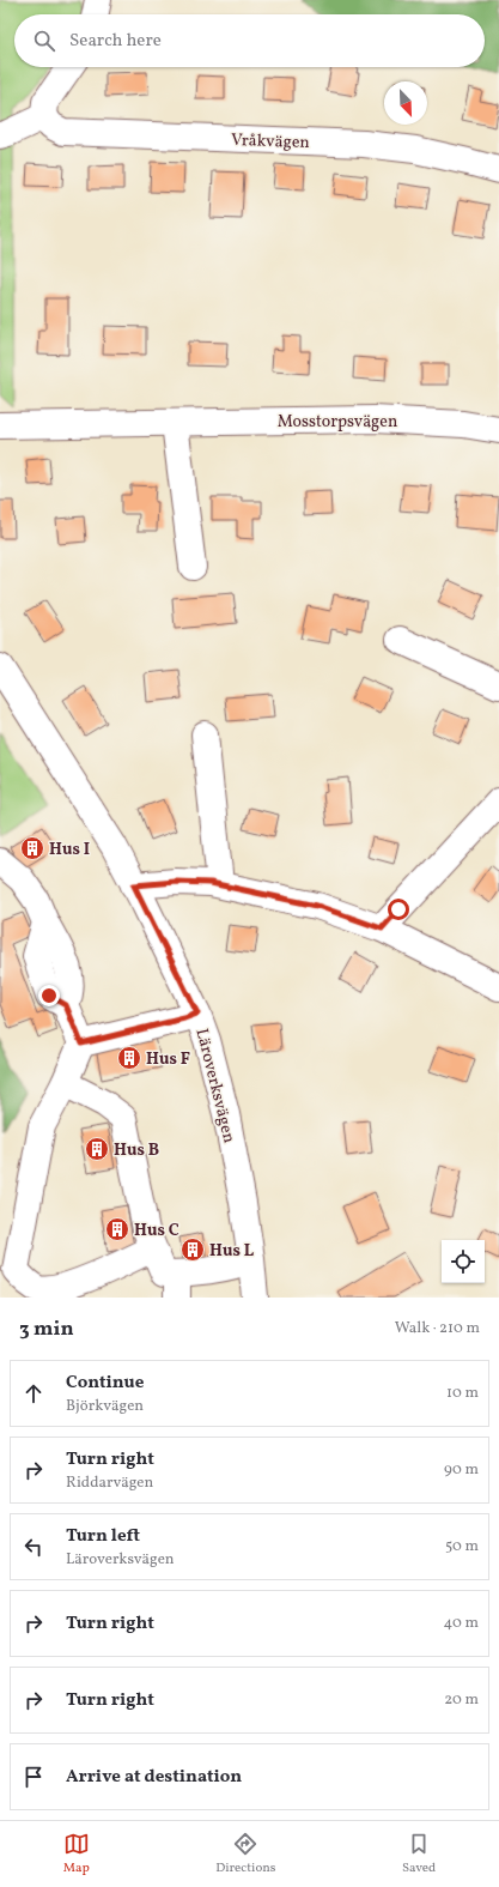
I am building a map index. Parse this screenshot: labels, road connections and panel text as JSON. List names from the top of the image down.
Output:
{
  "streets": {
    "street": ["Vråkvägen", "Mosstorpsvägen", "Läroverksvägen"]
  },
  "places": {
    "building": [
      "Hus I",
      "Hus F",
      "Hus B",
      "Hus C",
      "Hus L"
    ]
  },
  "north": "bottom right",
  "page": {
    "search": "Search here",
    "heading": ["3 min", "Walk · 210 m"],
    "list": [
      ["Continue", "Björkvägen", "10 m"],
      ["Turn right", "Riddarvägen", "90 m"],
      ["Turn left", "Läroverksvägen", "50 m"],
      ["Turn right", "40 m"],
      ["Turn right", "20 m"],
      "Arrive at destination"
    ],
    "nav": ["Map", "Directions", "Saved"]
  }
}
